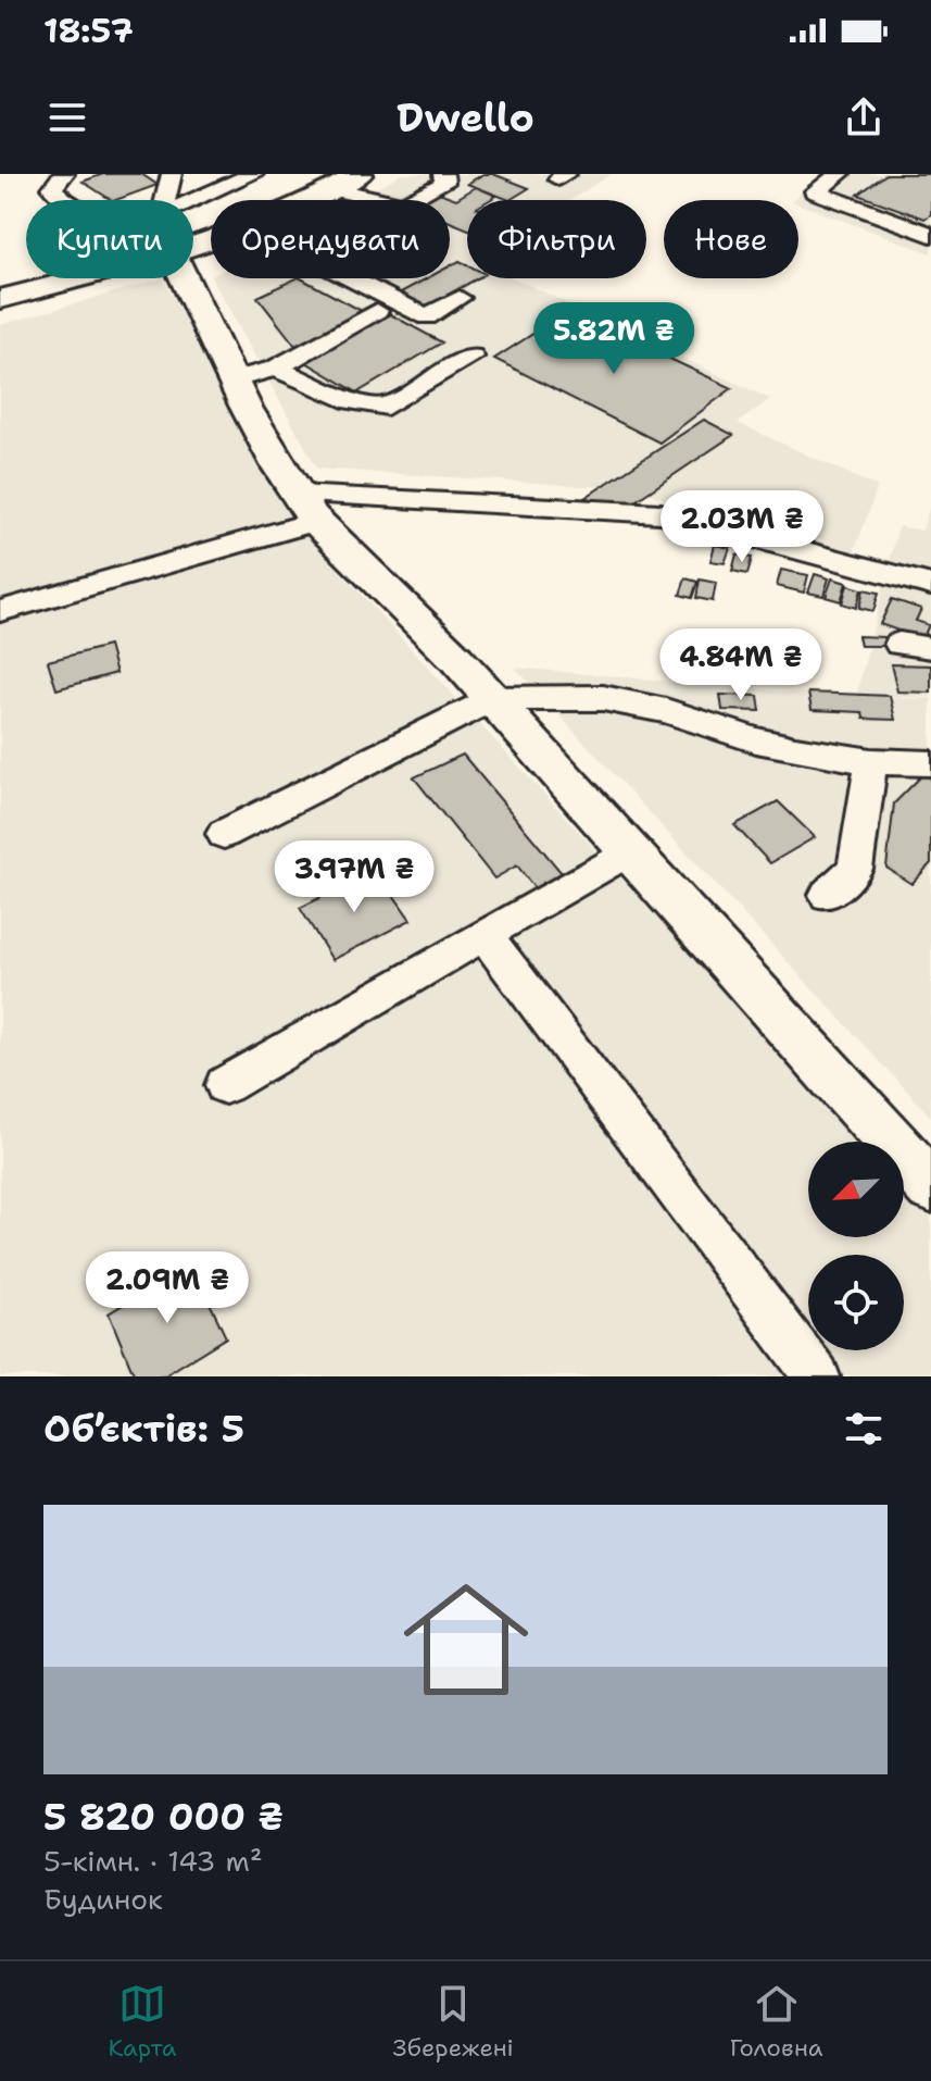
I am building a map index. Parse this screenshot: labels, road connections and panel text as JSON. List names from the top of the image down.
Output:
{
  "north": "bottom left",
  "page": {
    "status": "18:57",
    "header": "Dwello",
    "chip": [
      "Купити",
      "Орендувати",
      "Фільтри",
      "Нове"
    ],
    "price": [
      "5.82M ₴",
      "2.03M ₴",
      "4.84M ₴",
      "3.97M ₴",
      "2.09M ₴"
    ],
    "heading": "Об’єктів: 5",
    "list": [
      {
        "name": "5 820 000 ₴",
        "note": "5-кімн. · 143 m² · Будинок"
      }
    ],
    "tabs": ["Карта", "Збережені", "Головна"]
  }
}
